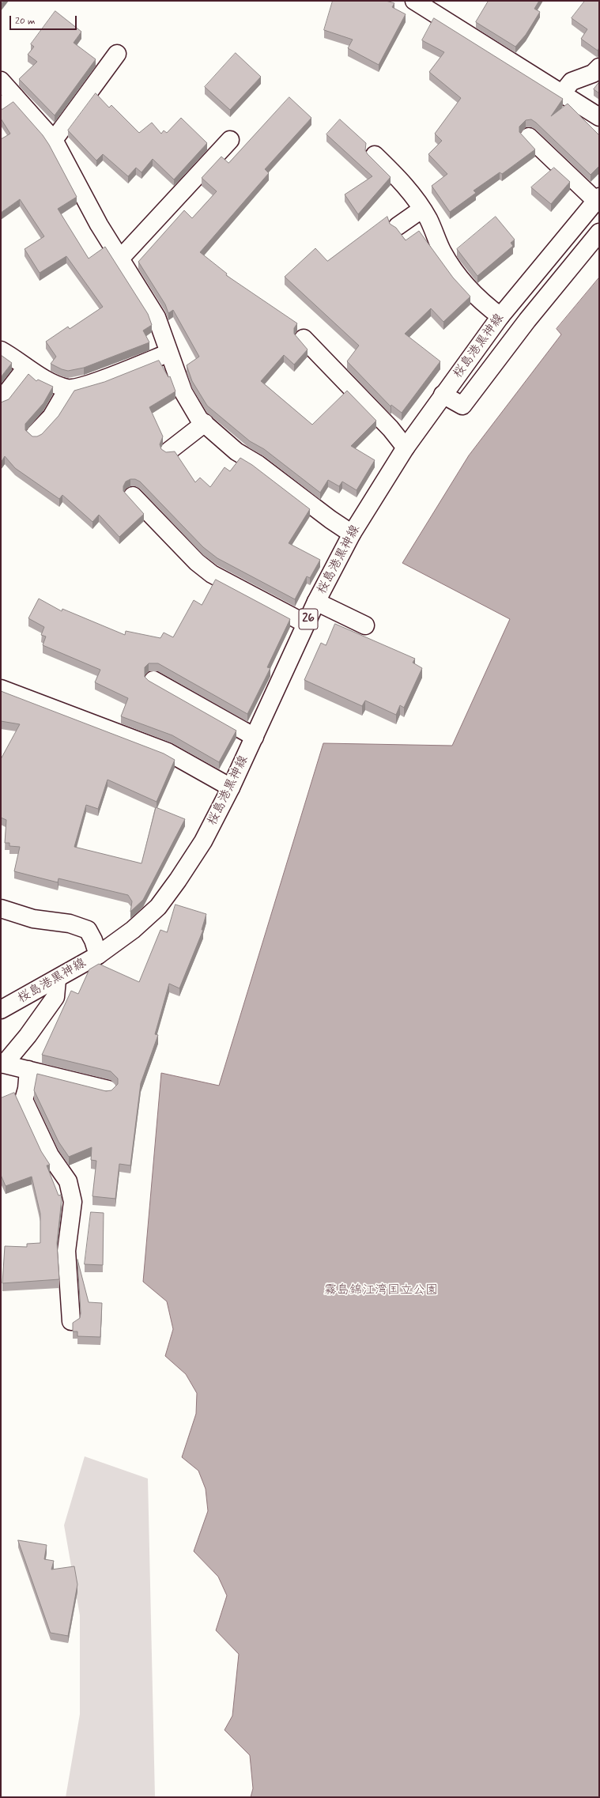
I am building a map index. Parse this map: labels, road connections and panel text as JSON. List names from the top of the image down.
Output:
{
  "streets": {
    "street": ["桜島港黒神線", "26"]
  },
  "parks": ["霧島錦江湾国立公園"],
  "scale_bar": "20 m"
}
